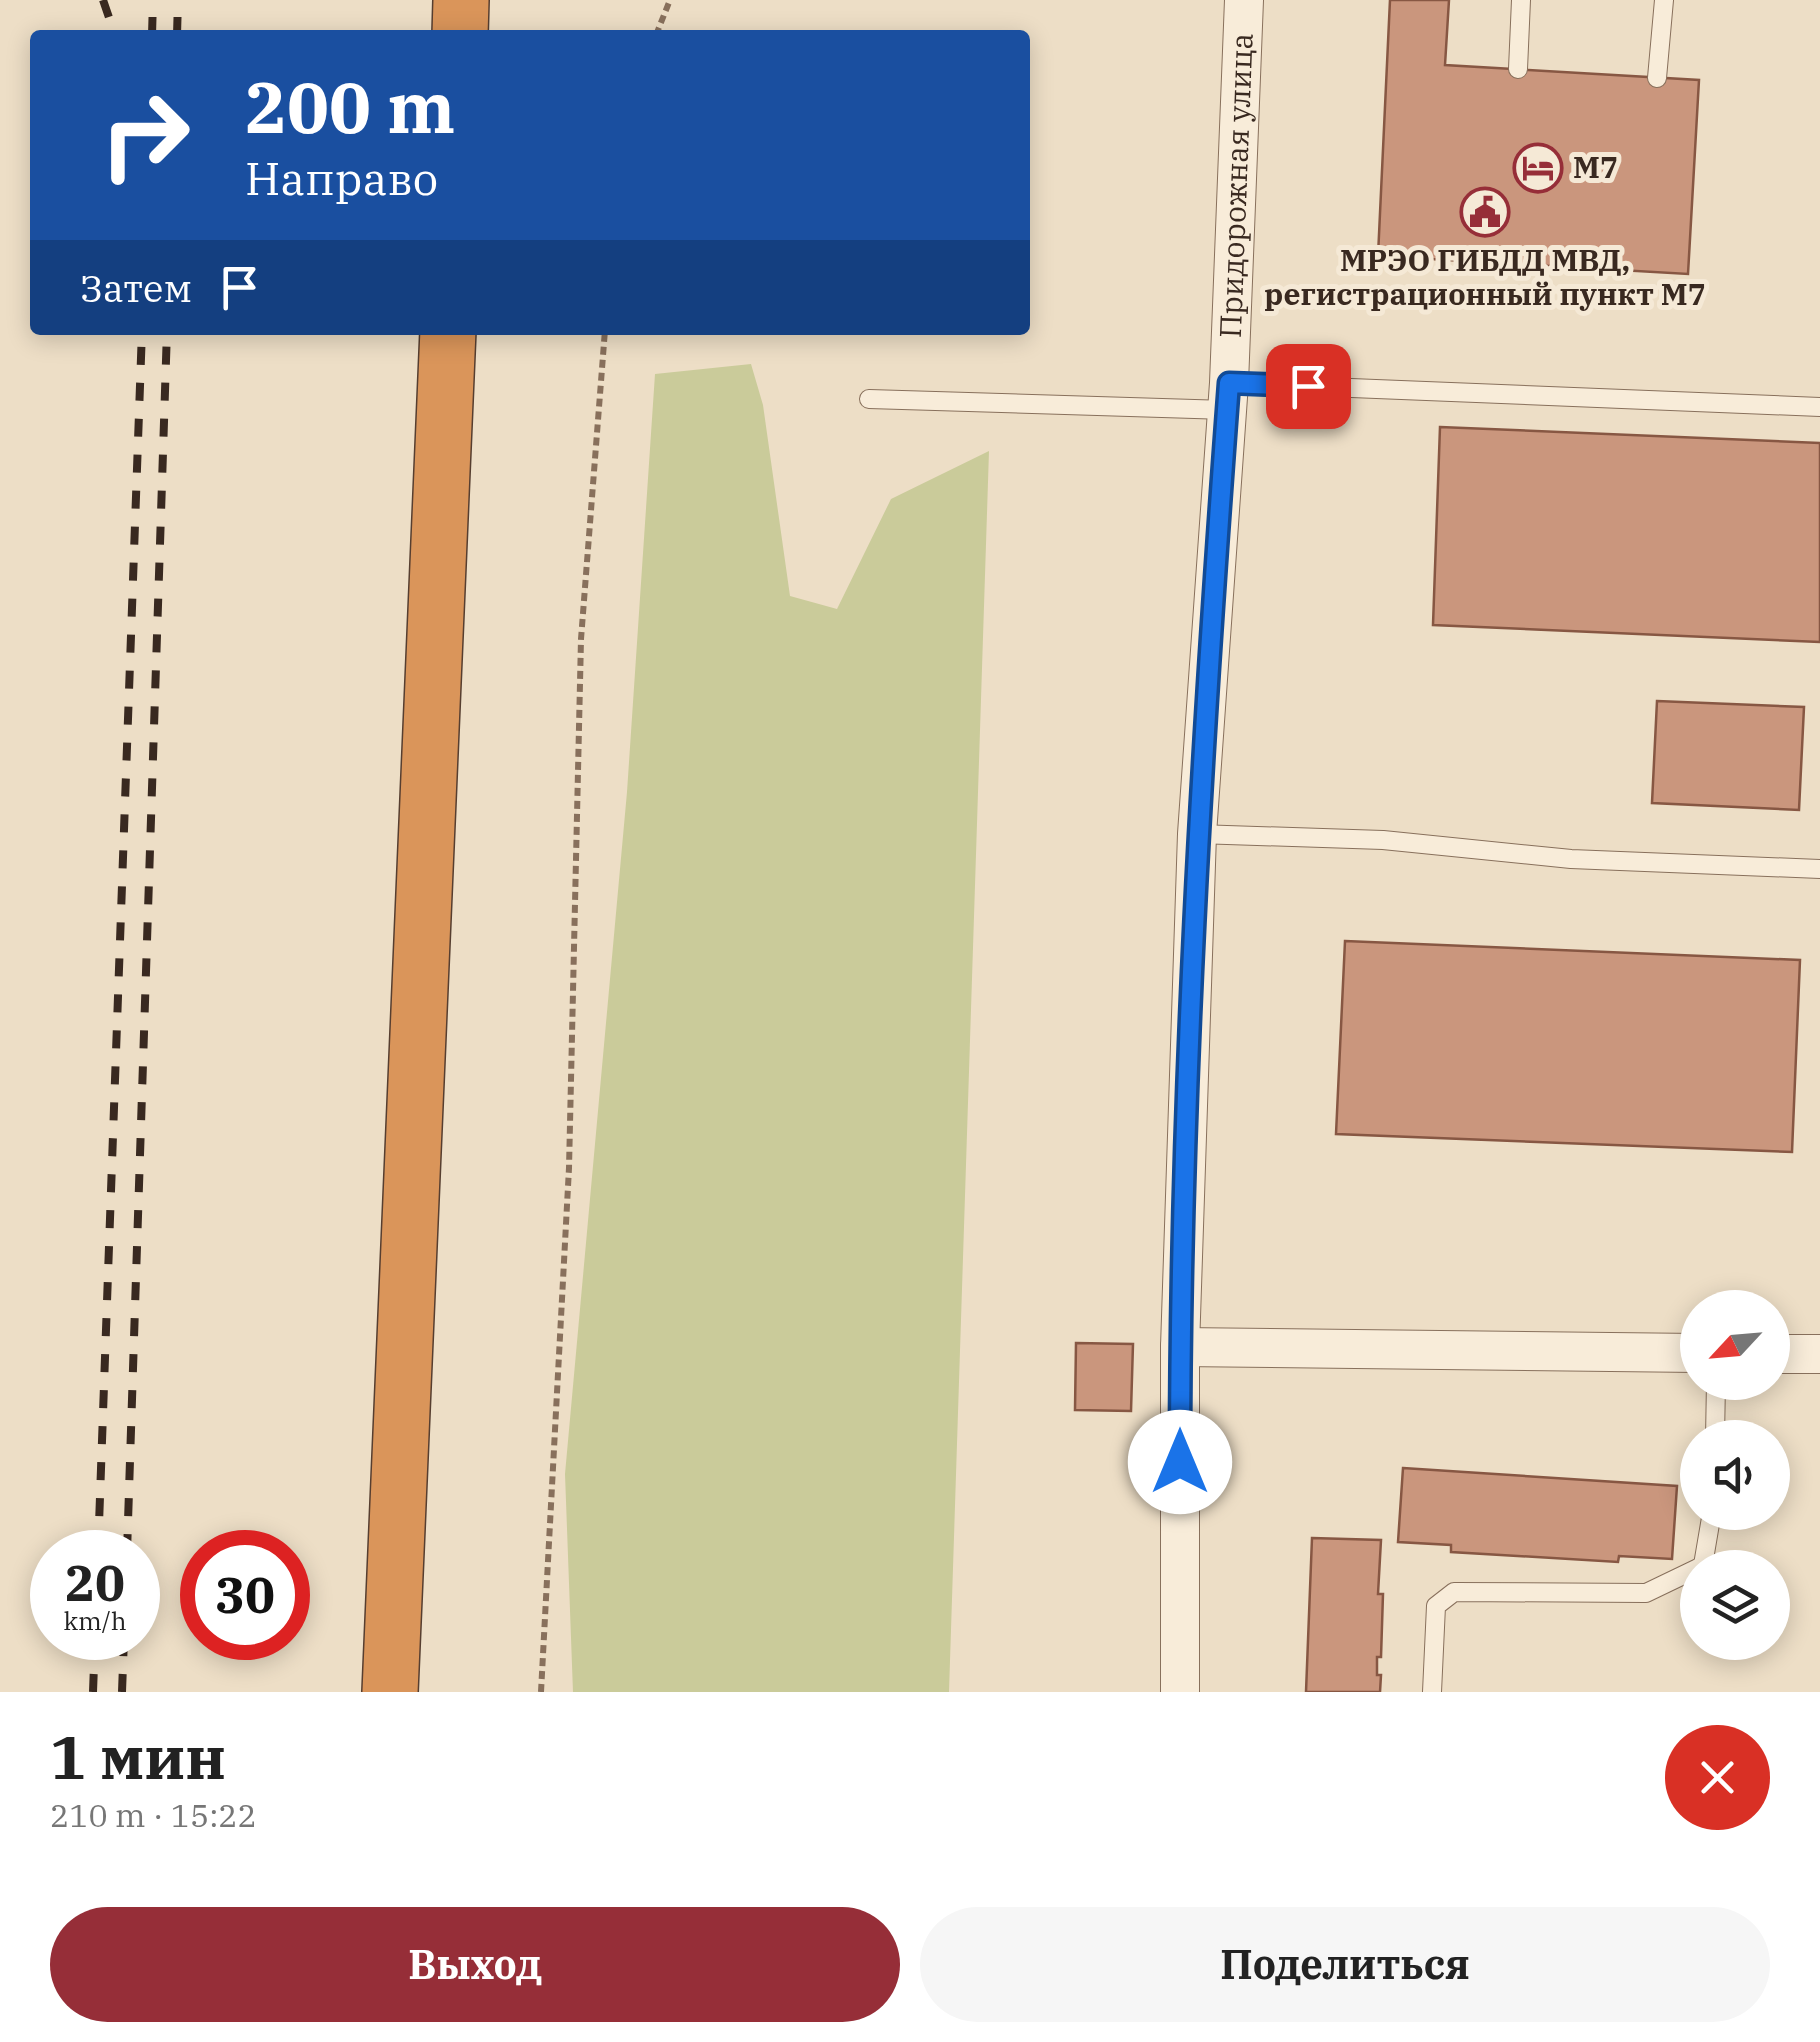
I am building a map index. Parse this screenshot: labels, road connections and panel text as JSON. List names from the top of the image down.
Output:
{
  "streets": {
    "street": ["Придорожная улица"]
  },
  "places": {
    "hotel": ["М7"],
    "public building": ["МРЭО ГИБДД МВД, регистрационный пункт М7"]
  },
  "north": "bottom left",
  "page": {
    "turn": ["200 m", "Направо"],
    "then": "Затем",
    "speed": "20 km/h",
    "limit": "30",
    "heading": ["1 мин", "210 m · 15:22"],
    "buttons": ["Выход", "Поделиться"]
  }
}
